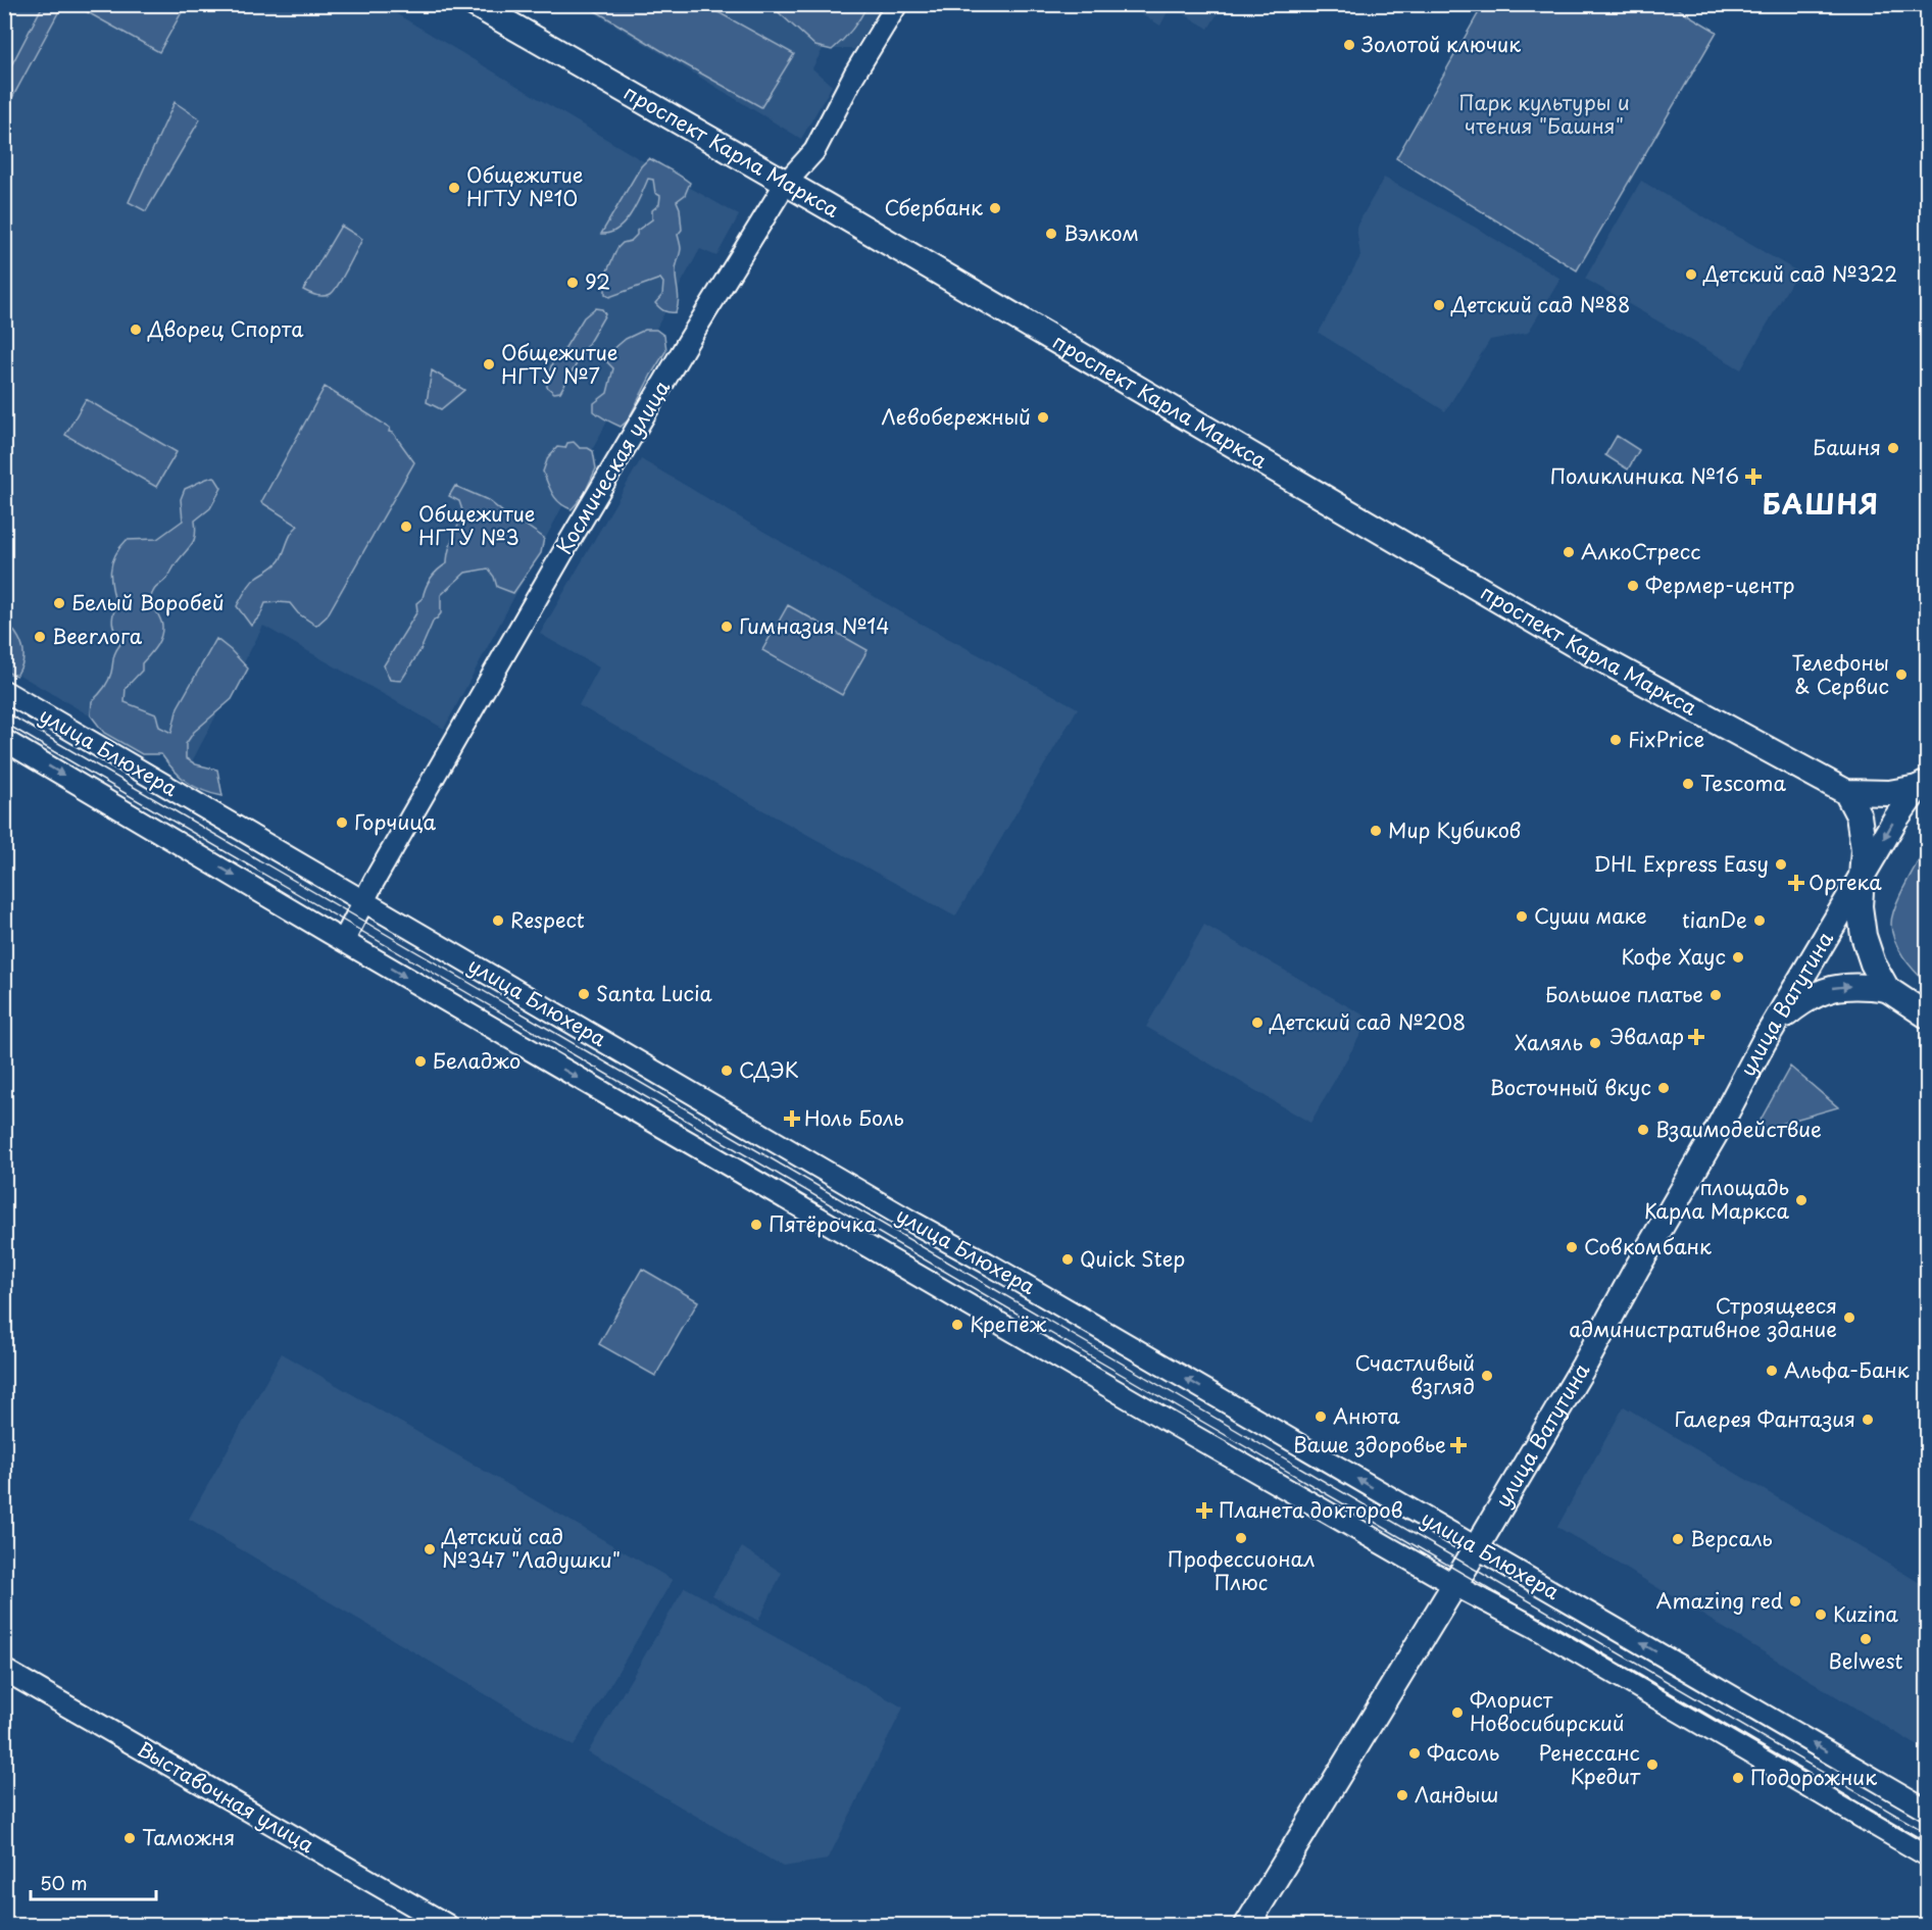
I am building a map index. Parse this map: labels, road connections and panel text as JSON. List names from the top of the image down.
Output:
{
  "streets": {
    "main road": ["проспект Карла Маркса", "улица Ватутина"],
    "street": ["Космическая улица", "улица Блюхера", "Выставочная улица"]
  },
  "crossings": [
    ["проспект Карла Маркса", "Космическая улица"],
    ["Космическая улица", "улица Блюхера"],
    ["улица Блюхера", "улица Ватутина"]
  ],
  "districts": ["БАШНЯ"],
  "parks": ["Парк культуры и чтения \"Башня\""],
  "places": {
    "other": [
      "Золотой ключик",
      "Общежитие НГТУ №10",
      "Сбербанк",
      "Вэлком",
      "Детский сад №322",
      "92",
      "Детский сад №88",
      "Дворец Спорта",
      "Общежитие НГТУ №7",
      "Левобережный",
      "Башня",
      "Общежитие НГТУ №3",
      "АлкоСтресс",
      "Фермер-центр",
      "Белый Воробей",
      "Гимназия №14",
      "Beerлога",
      "Телефоны & Сервис",
      "FixPrice",
      "Tescoma",
      "Горчица",
      "Мир Кубиков",
      "DHL Express Easy",
      "Суши маке",
      "Respect",
      "tianDe",
      "Кофе Хаус",
      "Santa Lucia",
      "Большое платье",
      "Детский сад №208",
      "Халяль",
      "Беладжо",
      "СДЭК",
      "Восточный вкус",
      "Взаимодействие",
      "площадь Карла Маркса",
      "Пятёрочка",
      "Совкомбанк",
      "Quick Step",
      "Строящееся административное здание",
      "Крепёж",
      "Альфа-Банк",
      "Счастливый взгляд",
      "Анюта",
      "Галерея Фантазия",
      "Профессионал Плюс",
      "Версаль",
      "Детский сад №347 \"Ладушки\"",
      "Amazing red",
      "Kuzina",
      "Belwest",
      "Флорист Новосибирский",
      "Фасоль",
      "Ренессанс Кредит",
      "Подорожник",
      "Ландыш",
      "Таможня"
    ],
    "health": [
      "Поликлиника №16",
      "Ортека",
      "Эвалар",
      "Ноль Боль",
      "Ваше здоровье",
      "Планета докторов"
    ]
  },
  "scale_bar": "50 m"
}
